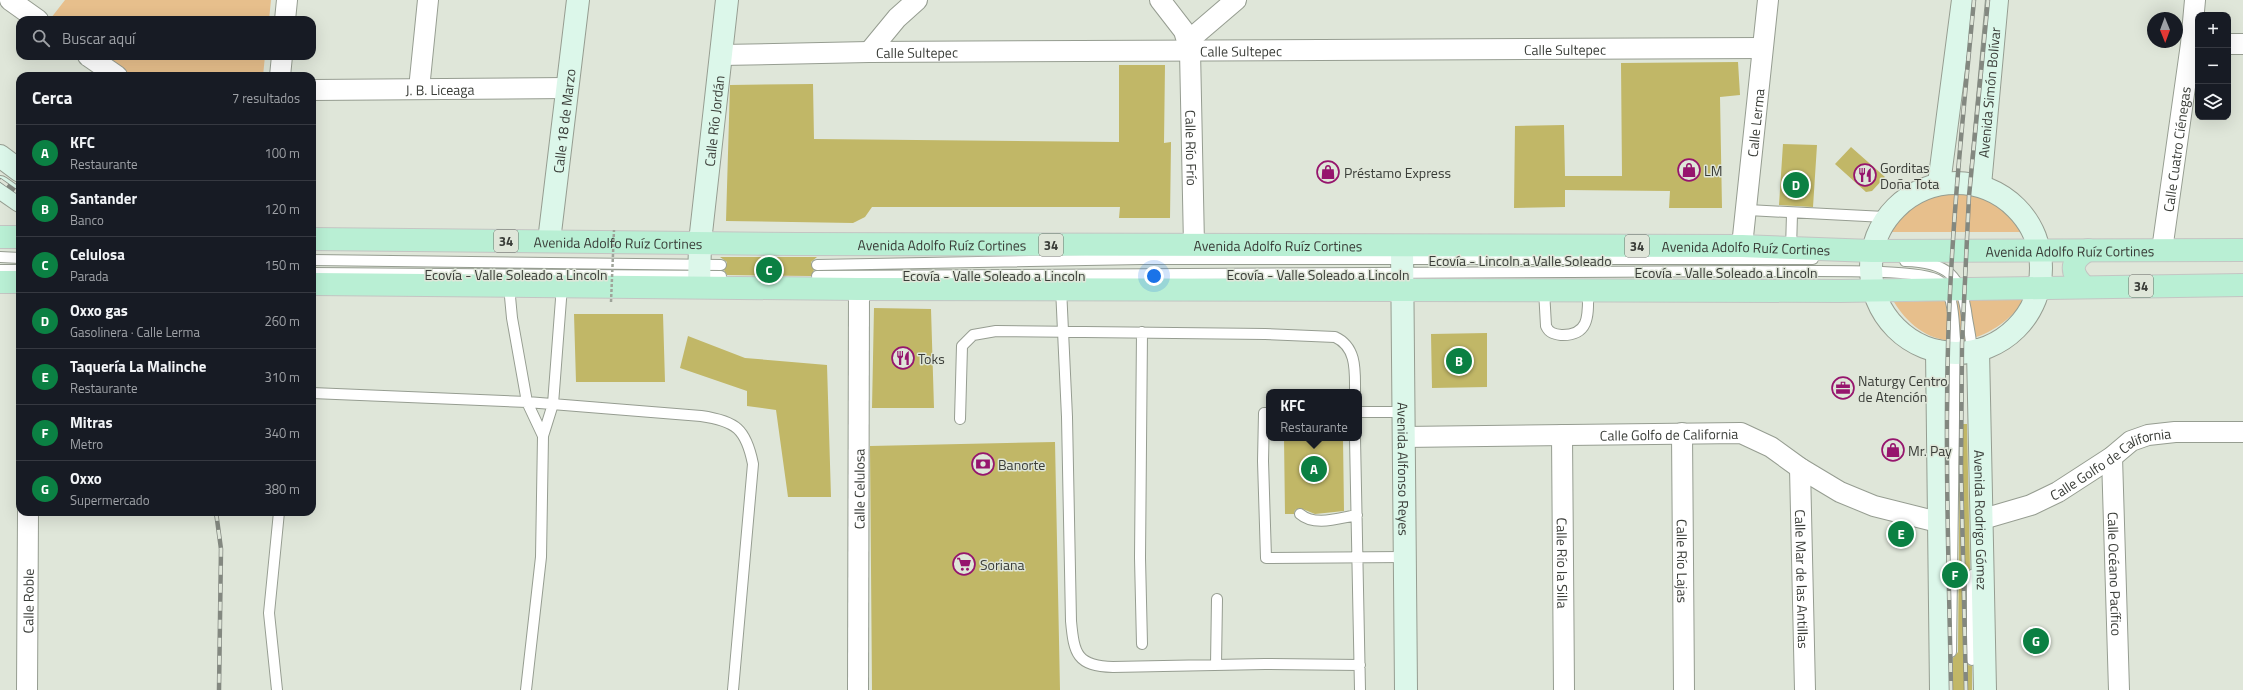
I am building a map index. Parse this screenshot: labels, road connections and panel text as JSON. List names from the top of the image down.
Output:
{
  "streets": {
    "main road": [
      "Avenida Simón Bolívar",
      "Calle 18 de Marzo",
      "Calle Río Jordán",
      "34",
      "Avenida Adolfo Ruíz Cortines",
      "Avenida Alfonso Reyes",
      "Avenida Rodrigo Gómez"
    ],
    "street": [
      "Calle Sultepec",
      "J. B. Liceaga",
      "Calle Lerma",
      "Calle Río Frío",
      "Calle Cuatro Ciénegas",
      "Calle Golfo de California",
      "Calle Celulosa",
      "Calle Río Lajas",
      "Calle Río la Silla",
      "Calle Océano Pacífico",
      "Calle Mar de las Antillas",
      "Calle Roble"
    ],
    "lane": ["Ecovía - Valle Soleado a Lincoln"]
  },
  "crossings": [
    ["Calle Sultepec", "Calle Río Jordán"],
    ["Calle Sultepec", "Calle Lerma"],
    ["Calle Sultepec", "Calle Río Frío"],
    ["J. B. Liceaga", "Calle 18 de Marzo"],
    ["Calle 18 de Marzo", "Avenida Adolfo Ruíz Cortines"],
    ["Calle Río Jordán", "Avenida Adolfo Ruíz Cortines"],
    ["Calle Río Jordán", "Ecovía - Valle Soleado a Lincoln"],
    ["Calle Lerma", "Avenida Adolfo Ruíz Cortines"],
    ["Calle Río Frío", "Avenida Adolfo Ruíz Cortines"],
    ["Calle Cuatro Ciénegas", "Avenida Adolfo Ruíz Cortines"],
    ["Avenida Adolfo Ruíz Cortines", "Ecovía - Valle Soleado a Lincoln"],
    ["Avenida Adolfo Ruíz Cortines", "Avenida Alfonso Reyes"],
    ["Avenida Adolfo Ruíz Cortines", "Calle Celulosa"],
    ["Ecovía - Valle Soleado a Lincoln", "Avenida Alfonso Reyes"],
    ["Calle Golfo de California", "Avenida Alfonso Reyes"],
    ["Calle Golfo de California", "Avenida Rodrigo Gómez"],
    ["Calle Golfo de California", "Calle Río Lajas"],
    ["Calle Golfo de California", "Calle Río la Silla"],
    ["Calle Golfo de California", "Calle Océano Pacífico"],
    ["Calle Golfo de California", "Calle Mar de las Antillas"]
  ],
  "places": {
    "shop": ["LM", "Préstamo Express", "Mr. Pay"],
    "restaurant": ["Gorditas Doña Tota", "Toks"],
    "office": ["Naturgy Centro de Atención"],
    "bank": ["Banorte"],
    "supermarket": ["Soriana"]
  },
  "north": "bottom",
  "page": {
    "map_buttons": ["+", "−"],
    "search": "Buscar aquí",
    "heading": ["Cerca", "7 resultados"],
    "list": [
      {
        "mark": "A",
        "name": "KFC",
        "note": "Restaurante",
        "value": "100 m"
      },
      {
        "mark": "B",
        "name": "Santander",
        "note": "Banco",
        "value": "120 m"
      },
      {
        "mark": "C",
        "name": "Celulosa",
        "note": "Parada",
        "value": "150 m"
      },
      {
        "mark": "D",
        "name": "Oxxo gas",
        "note": "Gasolinera · Calle Lerma",
        "value": "260 m"
      },
      {
        "mark": "E",
        "name": "Taquería La Malinche",
        "note": "Restaurante",
        "value": "310 m"
      },
      {
        "mark": "F",
        "name": "Mitras",
        "note": "Metro",
        "value": "340 m"
      },
      {
        "mark": "G",
        "name": "Oxxo",
        "note": "Supermercado",
        "value": "380 m"
      }
    ],
    "pins": [
      "D",
      "C",
      "B",
      "A",
      "E",
      "F",
      "G"
    ],
    "popup": ["KFC", "Restaurante"]
  }
}
